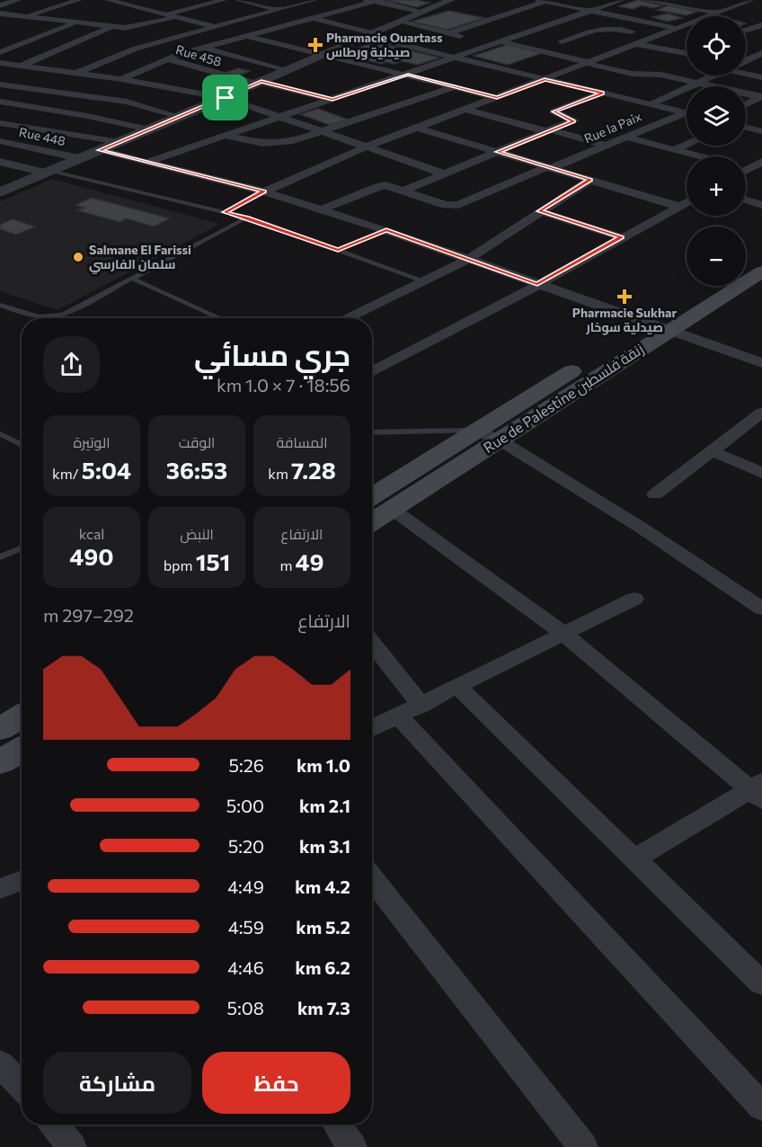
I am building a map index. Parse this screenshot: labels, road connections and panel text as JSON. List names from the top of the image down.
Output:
{
  "streets": {
    "main road": ["Rue de Palestine زنقة فلسطين"],
    "street": ["Rue 458", "Rue la Paix", "Rue 448"]
  },
  "places": {
    "health": ["Pharmacie Ouartass صيدلية ورطاس", "Pharmacie Sukhar صيدلية سوخار"],
    "other": ["Salmane El Farissi سلمان الفارسي"]
  },
  "page": {
    "map_buttons": ["+", "−"],
    "heading": ["جري مسائي", "18:56 · 7 × 1.0 km"],
    "stats": [
      ["المسافة", "7.28 km"],
      ["الوقت", "36:53"],
      ["الوتيرة", "5:04 /km"],
      ["الارتفاع", "49 m"],
      ["النبض", "151 bpm"],
      ["kcal", "490"]
    ],
    "chart": ["الارتفاع", "292–297 m"],
    "list": [
      {
        "name": "1.0 km",
        "note": "5:26"
      },
      {
        "name": "2.1 km",
        "note": "5:00"
      },
      {
        "name": "3.1 km",
        "note": "5:20"
      },
      {
        "name": "4.2 km",
        "note": "4:49"
      },
      {
        "name": "5.2 km",
        "note": "4:59"
      },
      {
        "name": "6.2 km",
        "note": "4:46"
      },
      {
        "name": "7.3 km",
        "note": "5:08"
      }
    ],
    "buttons": ["حفظ", "مشاركة"]
  }
}
